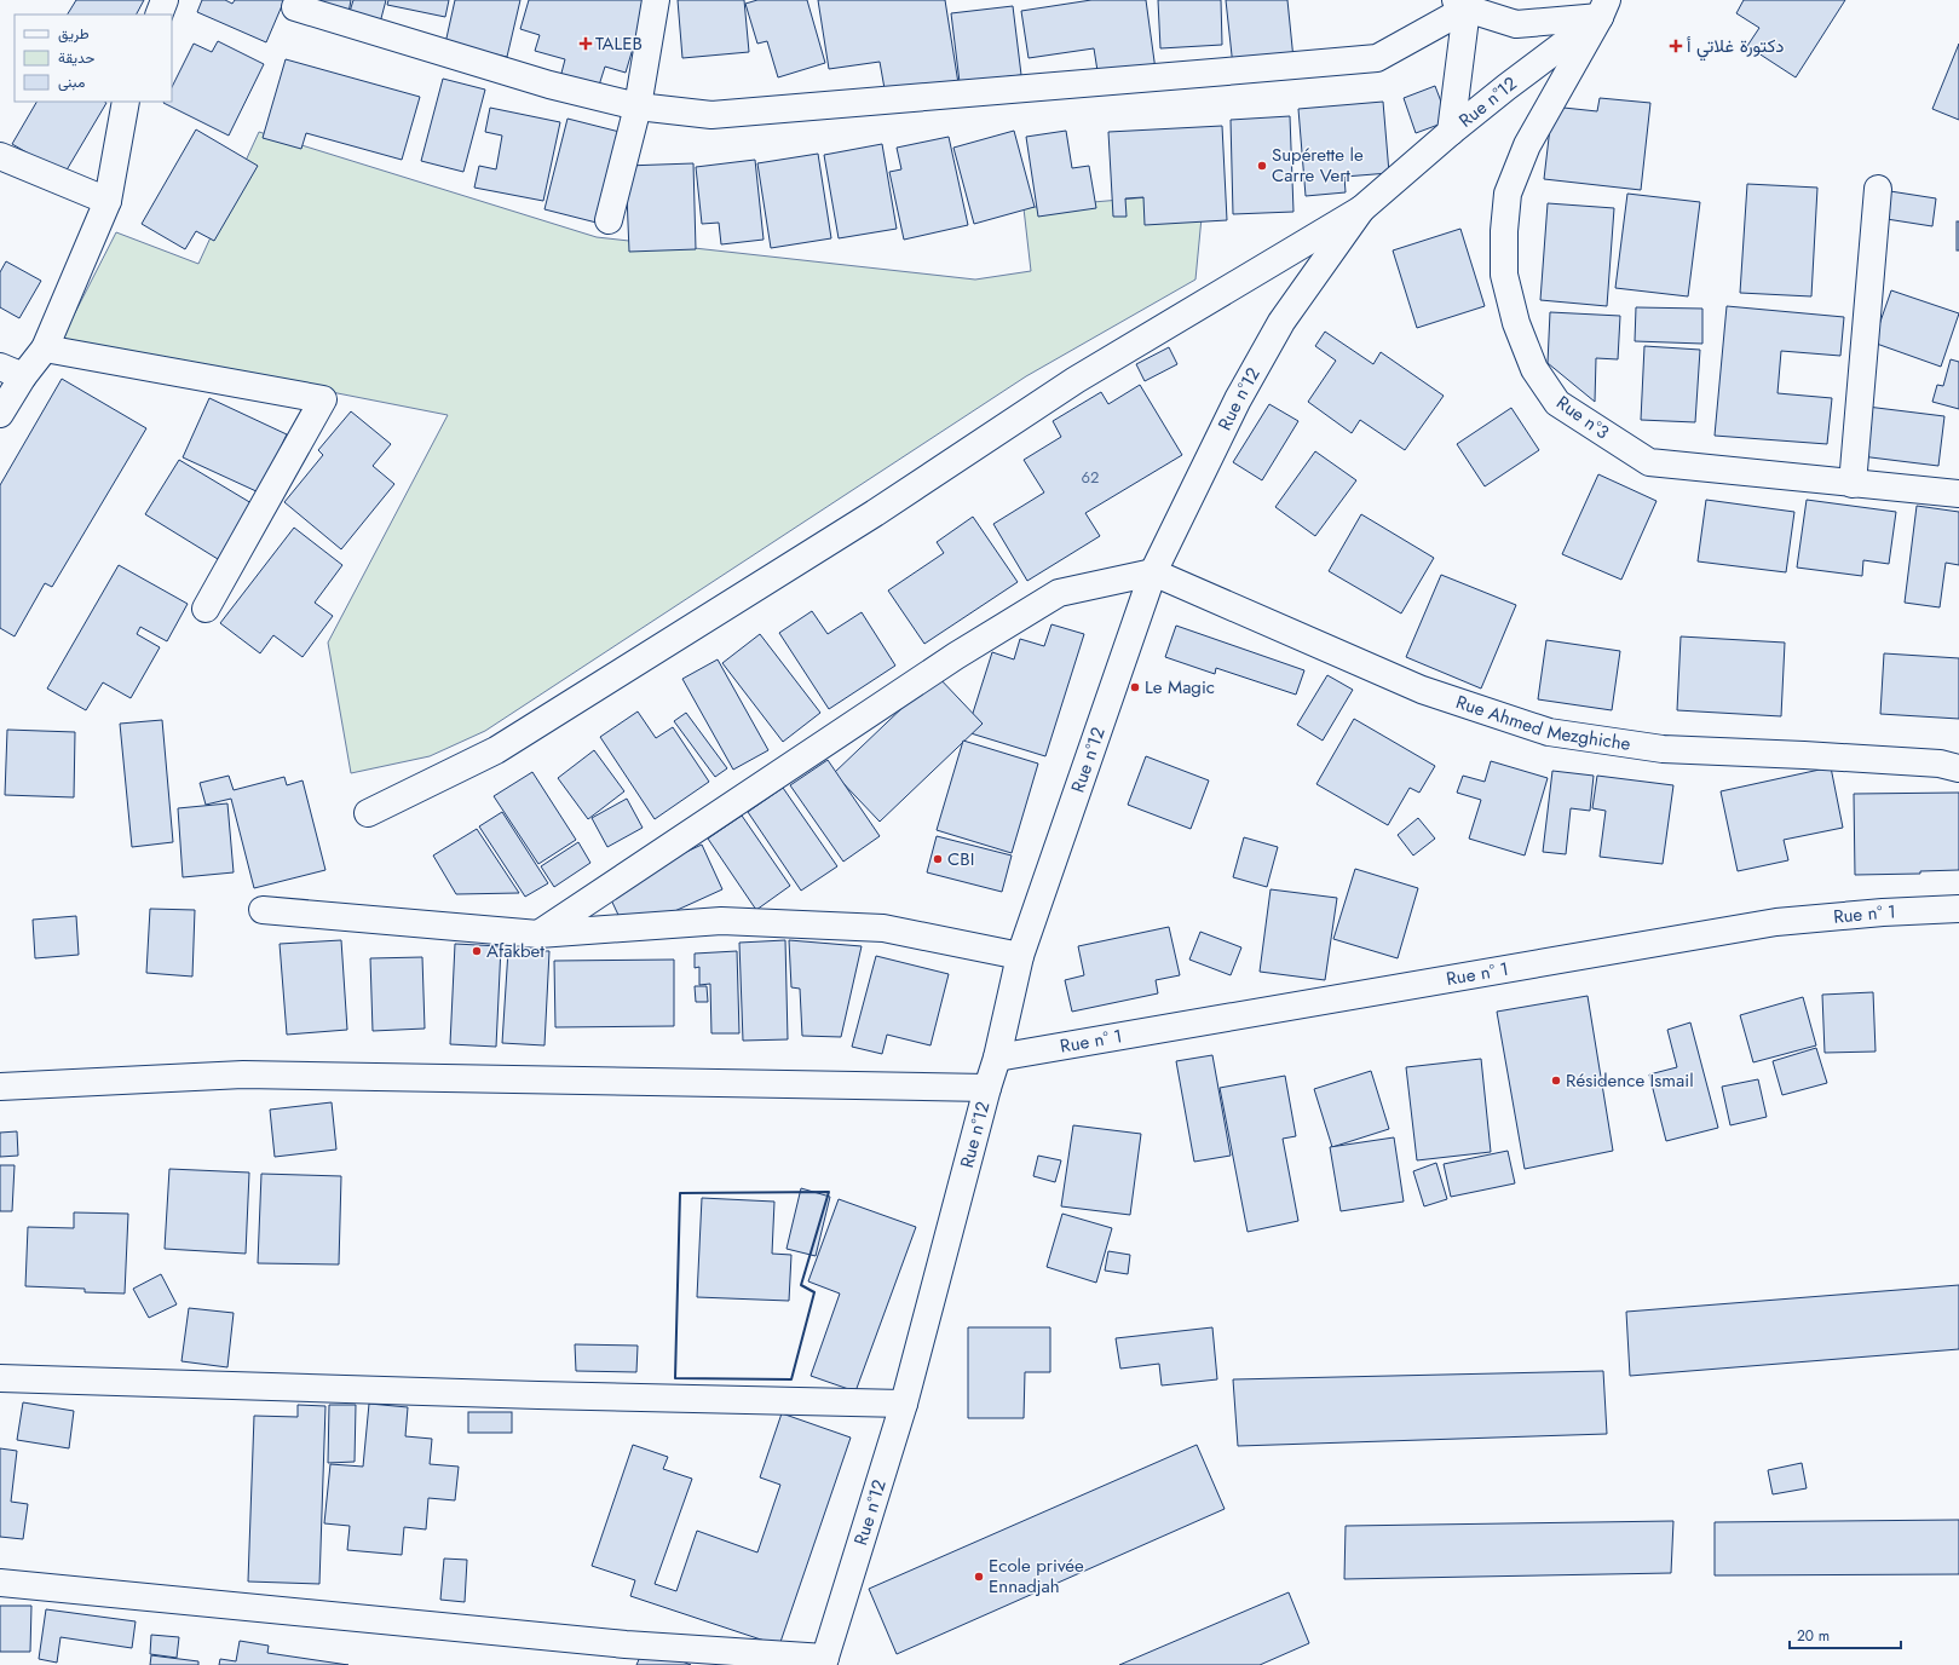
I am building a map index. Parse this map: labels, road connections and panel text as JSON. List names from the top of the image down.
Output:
{
  "streets": {
    "street": [
      "Rue n°12",
      "Rue n°3",
      "Rue Ahmed Mezghiche",
      "Rue n° 1"
    ]
  },
  "crossings": [
    ["Rue n°12", "Rue n°3"],
    ["Rue n°12", "Rue Ahmed Mezghiche"],
    ["Rue n°12", "Rue n° 1"]
  ],
  "places": {
    "health": ["TALEB", "دكتورة غلاتي أ"],
    "other": [
      "Supérette le Carre Vert",
      "Le Magic",
      "CBI",
      "Afakbet",
      "Résidence Ismail",
      "Ecole privée Ennadjah"
    ]
  },
  "house_numbers": ["62"],
  "legend": ["طريق", "حديقة", "مبنى"],
  "scale_bar": "20 m"
}
